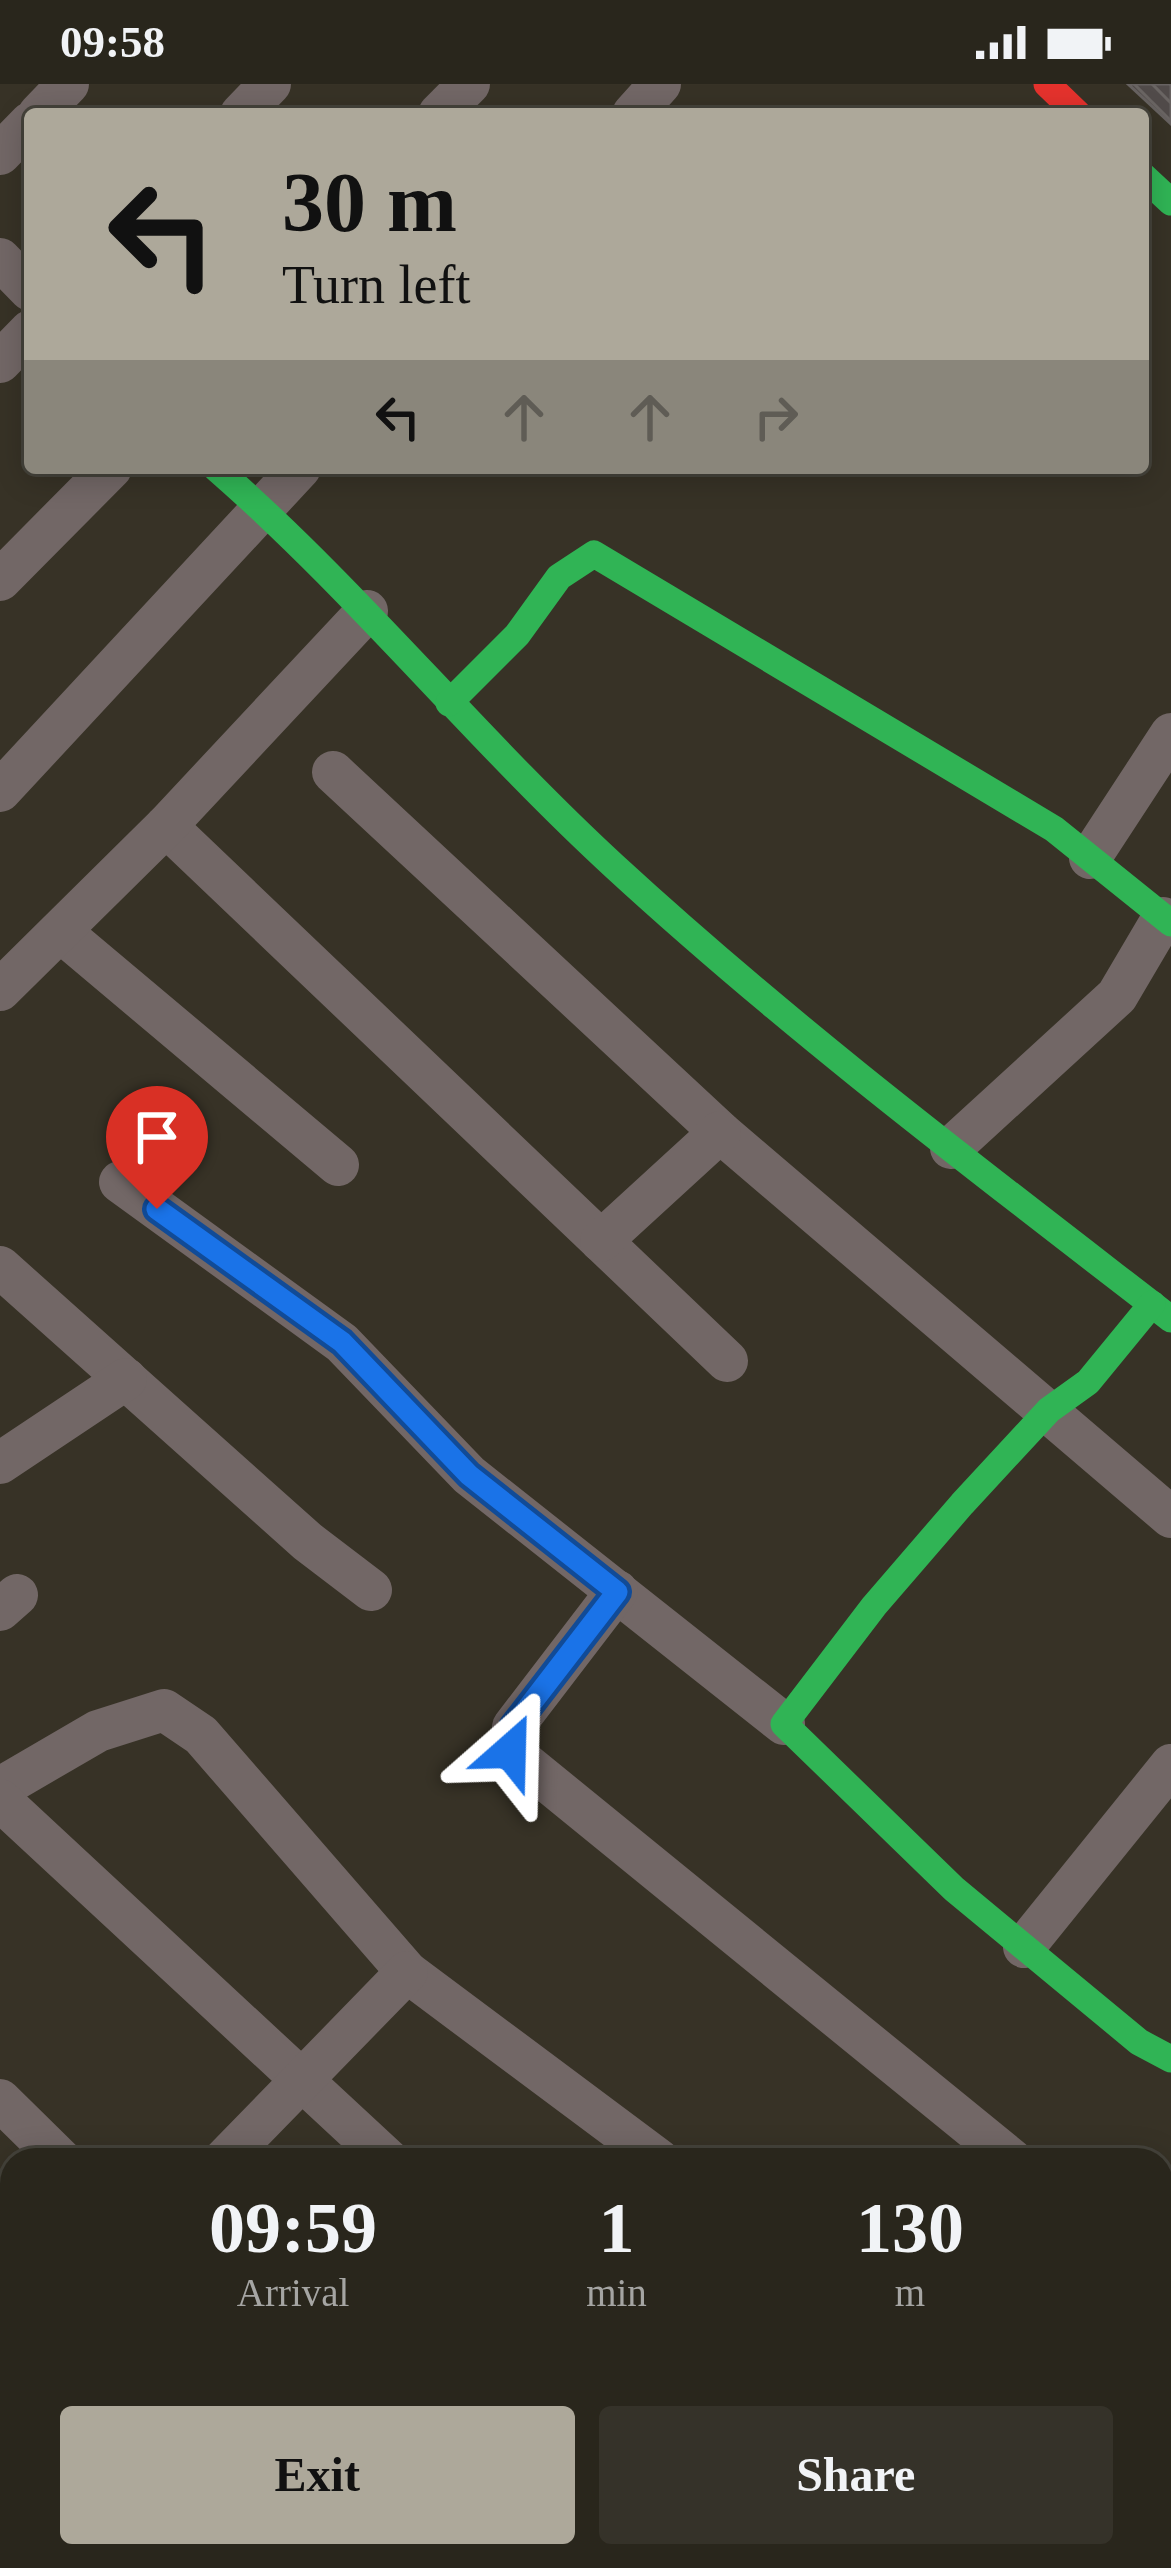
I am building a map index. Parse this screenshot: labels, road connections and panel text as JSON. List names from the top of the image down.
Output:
{
  "page": {
    "status": "09:58",
    "turn": ["30 m", "Turn left"],
    "eta": [
      "09:59",
      "Arrival",
      "1",
      "min",
      "130",
      "m"
    ],
    "buttons": ["Exit", "Share"]
  }
}
